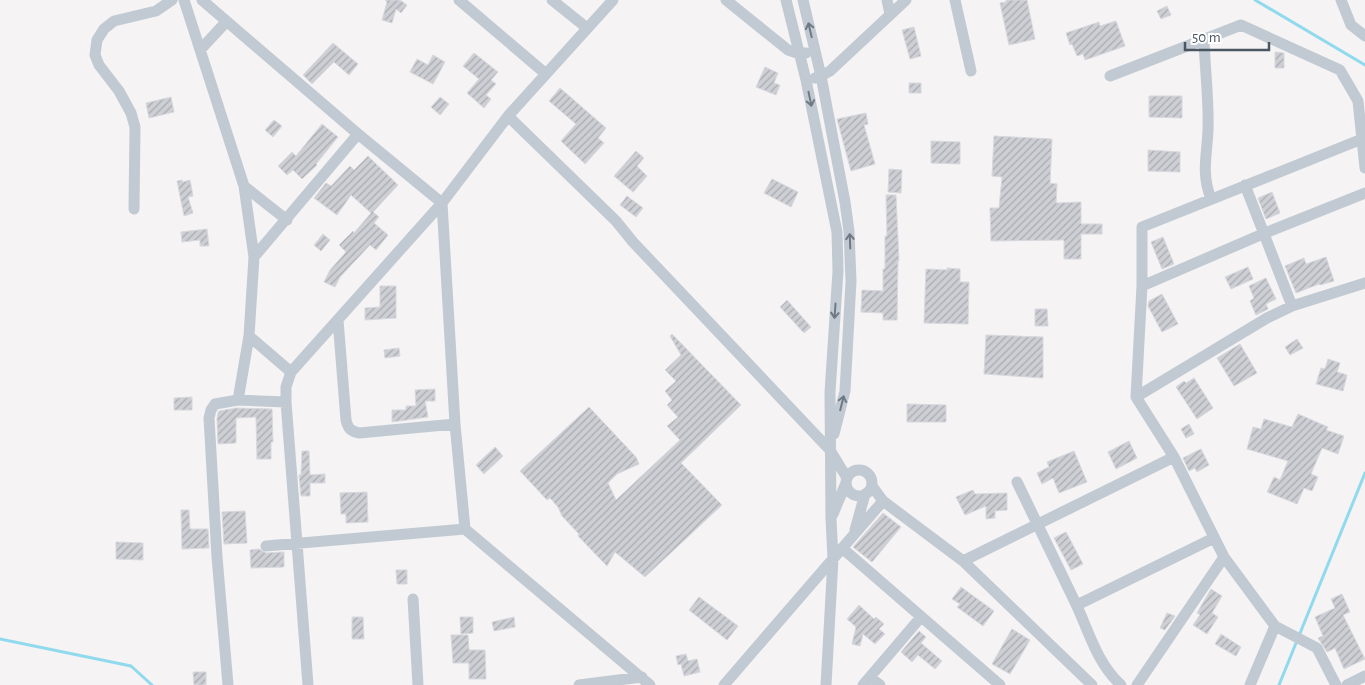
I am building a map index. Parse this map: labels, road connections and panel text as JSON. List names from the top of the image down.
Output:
{
  "scale_bar": "50 m"
}
